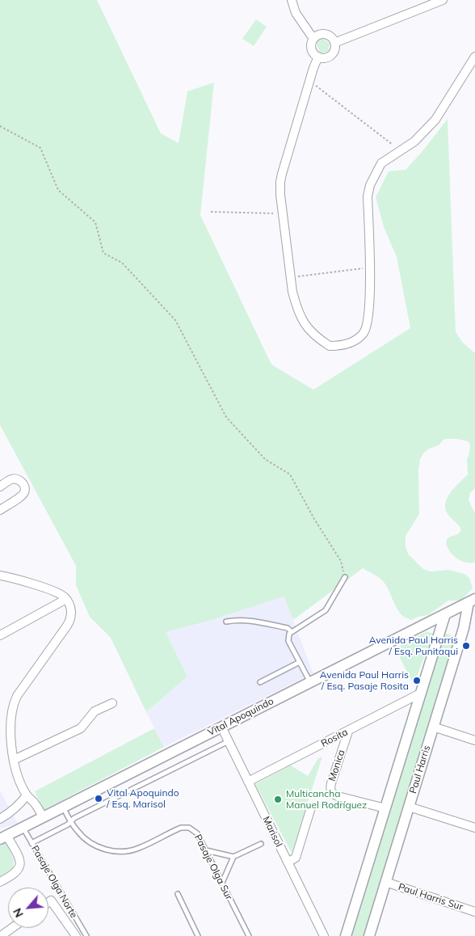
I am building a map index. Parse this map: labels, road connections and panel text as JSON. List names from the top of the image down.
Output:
{
  "streets": {
    "street": [
      "Vital Apoquindo",
      "Rosita",
      "Monica",
      "Paul Harris",
      "Marisol",
      "Paul Harris Sur"
    ],
    "lane": ["Pasaje Olga Sur", "Pasaje Olga Norte"]
  },
  "crossings": [
    ["Vital Apoquindo", "Paul Harris"],
    ["Vital Apoquindo", "Marisol"],
    ["Vital Apoquindo", "Pasaje Olga Sur"],
    ["Vital Apoquindo", "Pasaje Olga Norte"],
    ["Rosita", "Monica"],
    ["Rosita", "Marisol"],
    ["Paul Harris", "Paul Harris Sur"]
  ],
  "places": [
    "Avenida Paul Harris / Esq. Punitaqui",
    "Avenida Paul Harris / Esq. Pasaje Rosita",
    "Vital Apoquindo / Esq. Marisol",
    "Multicancha Manuel Rodríguez"
  ],
  "north": "bottom left"
}
